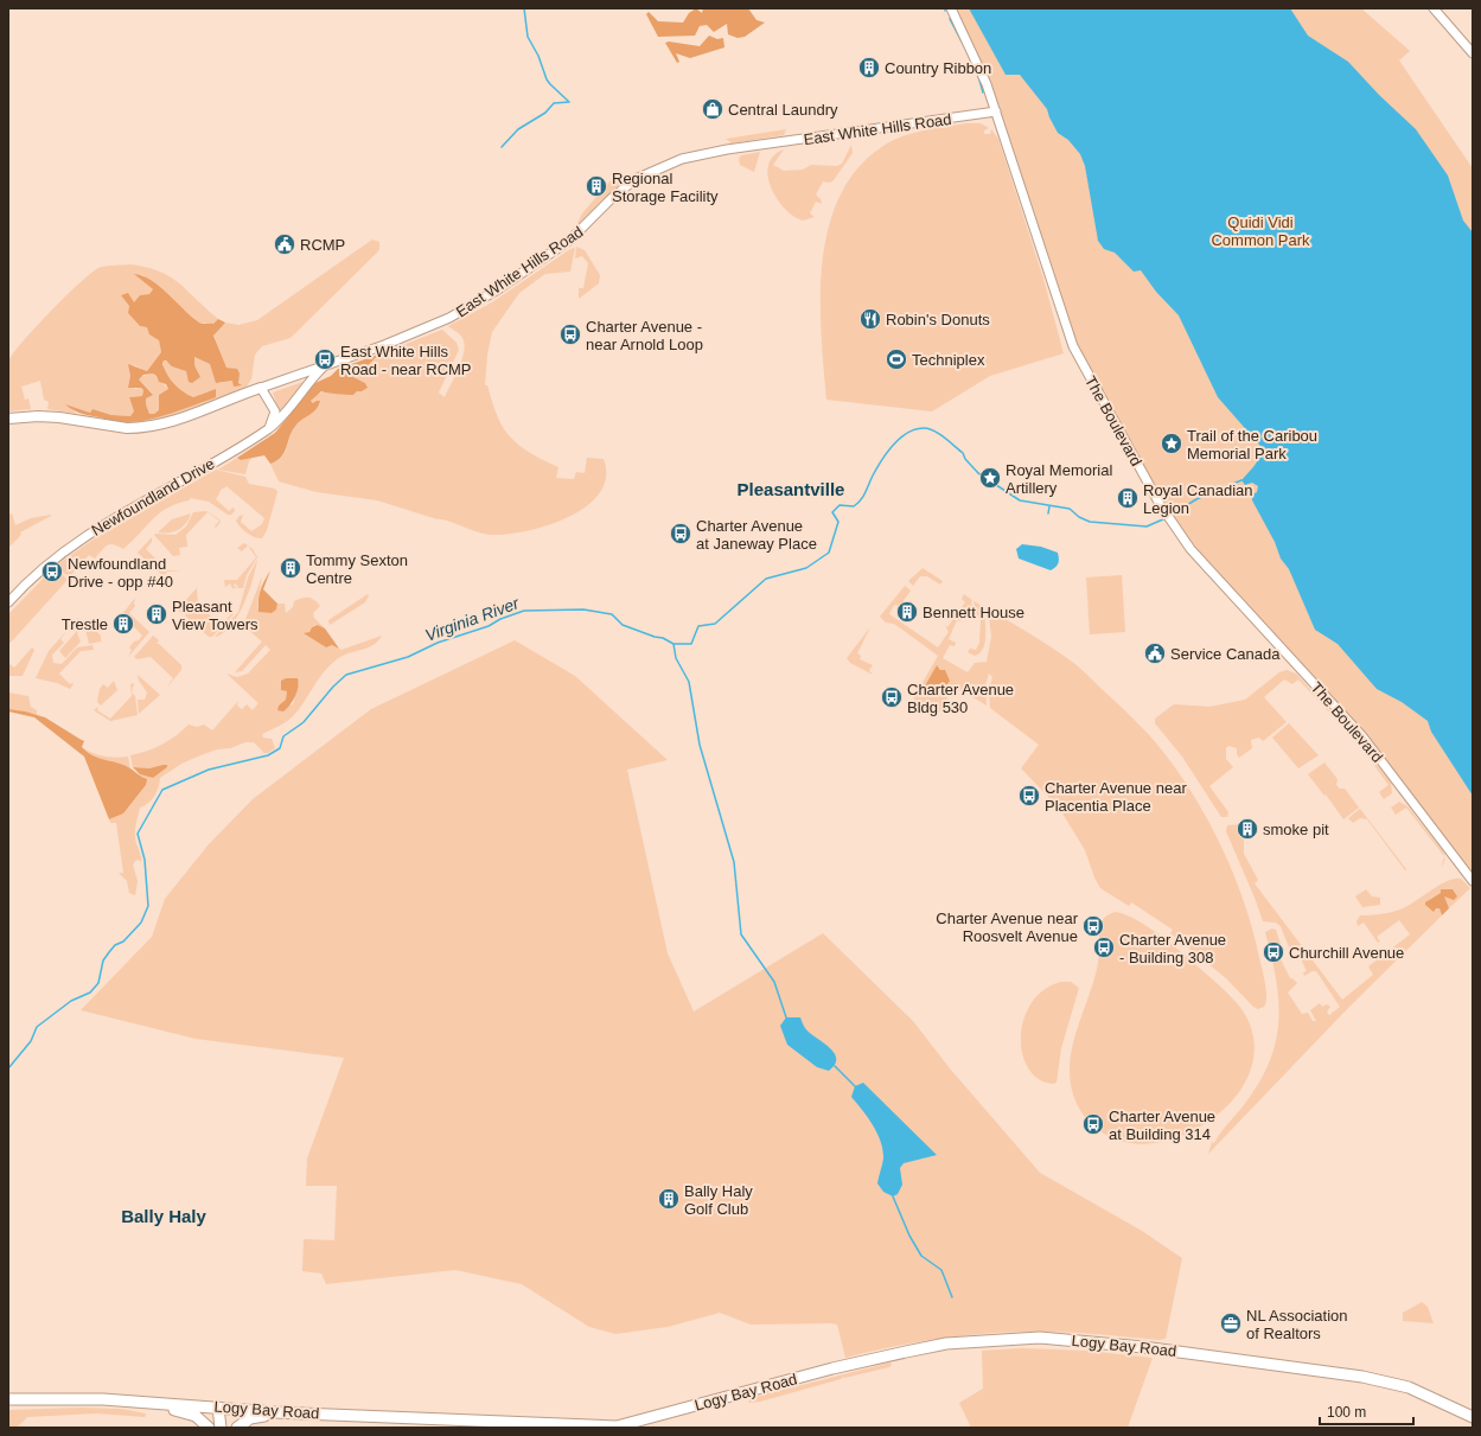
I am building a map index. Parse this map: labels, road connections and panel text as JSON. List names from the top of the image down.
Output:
{
  "streets": {
    "main road": ["East White Hills Road", "Logy Bay Road"],
    "street": ["The Boulevard", "Newfoundland Drive"]
  },
  "crossings": [
    ["East White Hills Road", "The Boulevard"],
    ["East White Hills Road", "Newfoundland Drive"]
  ],
  "districts": ["Pleasantville", "Bally Haly"],
  "water": ["Virginia River"],
  "parks": ["Quidi Vidi Common Park"],
  "places": {
    "building": [
      "Country Ribbon",
      "Regional Storage Facility",
      "Royal Canadian Legion",
      "Tommy Sexton Centre",
      "Bennett House",
      "Pleasant View Towers",
      "Trestle",
      "smoke pit",
      "Bally Haly Golf Club"
    ],
    "shop": ["Central Laundry"],
    "public building": ["RCMP", "Service Canada"],
    "restaurant": ["Robin's Donuts"],
    "bus stop": [
      "Charter Avenue - near Arnold Loop",
      "East White Hills Road - near RCMP",
      "Charter Avenue at Janeway Place",
      "Newfoundland Drive - opp #40",
      "Charter Avenue Bldg 530",
      "Charter Avenue near Placentia Place",
      "Charter Avenue near Roosvelt Avenue",
      "Charter Avenue - Building 308",
      "Churchill Avenue",
      "Charter Avenue at Building 314"
    ],
    "sports": ["Techniplex"],
    "place": ["Trail of the Caribou Memorial Park", "Royal Memorial Artillery"],
    "office": ["NL Association of Realtors"]
  },
  "scale_bar": "100 m"
}
